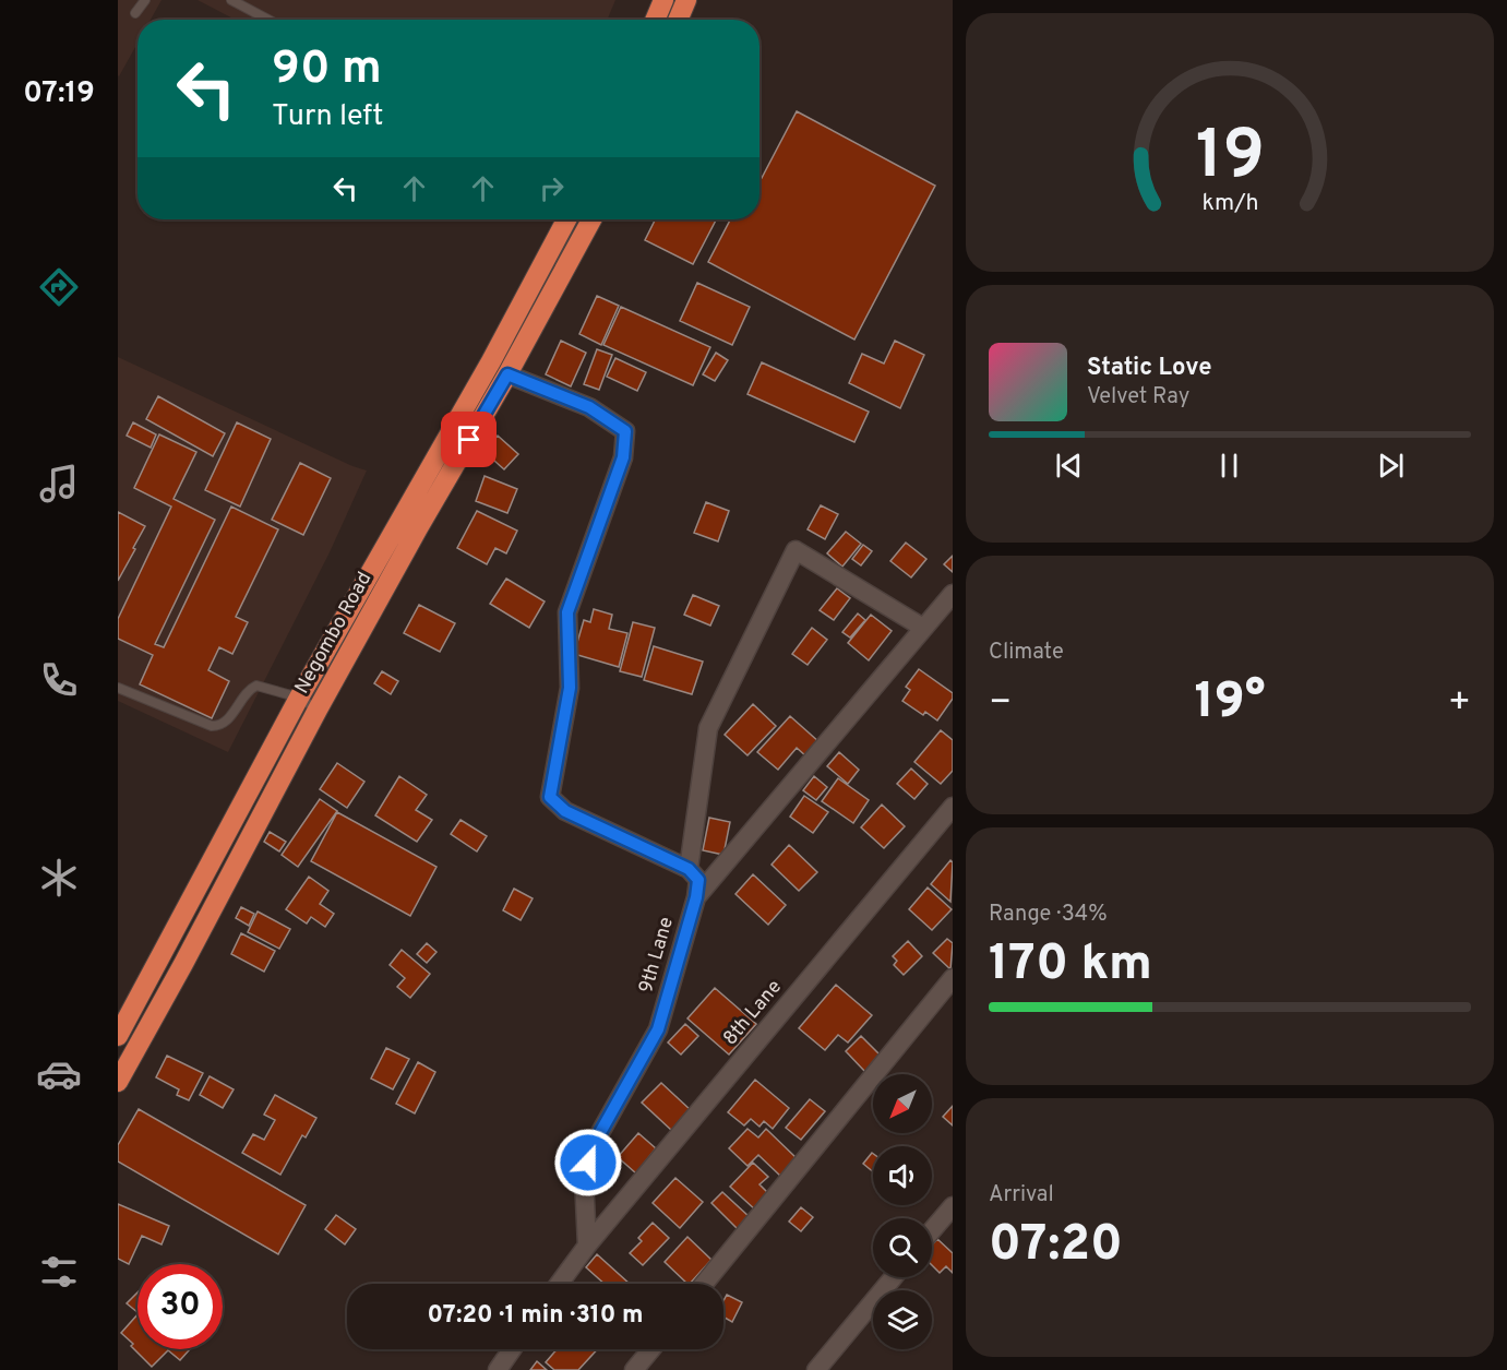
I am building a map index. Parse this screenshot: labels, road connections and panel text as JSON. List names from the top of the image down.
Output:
{
  "streets": {
    "highway": ["Negombo Road"],
    "street": ["9th Lane", "8th Lane"]
  },
  "crossings": [
    ["9th Lane", "8th Lane"]
  ],
  "north": "bottom left",
  "page": {
    "tabs": "07:19",
    "turn": ["90 m", "Turn left"],
    "song": ["Static Love", "Velvet Ray"],
    "tile": [
      "Climate",
      ["Range · 34%", "170 km"],
      ["Arrival", "07:20"]
    ],
    "heat": ["−", "19°", "+"],
    "limit": "30",
    "trip": "07:20 · 1 min · 310 m",
    "gauge": ["19", "km/h"]
  }
}
